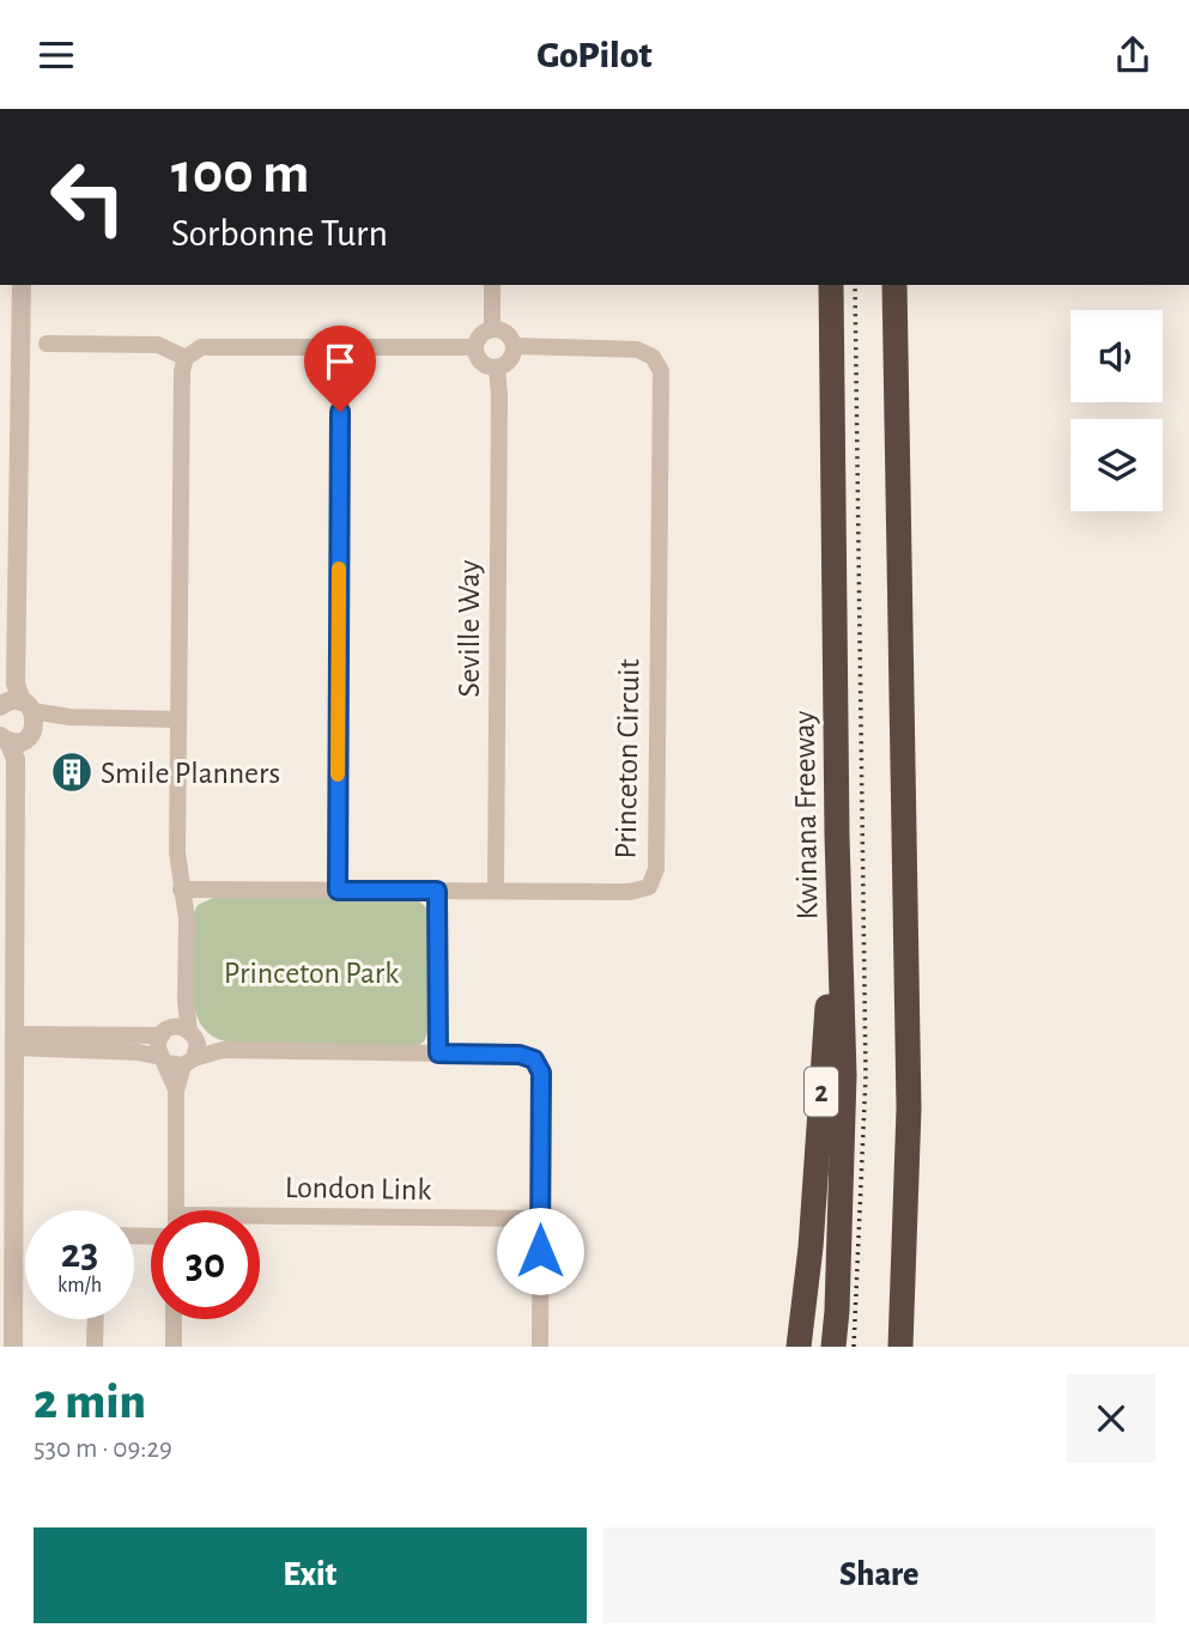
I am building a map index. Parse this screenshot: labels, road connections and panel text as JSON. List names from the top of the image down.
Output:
{
  "streets": {
    "highway": ["Kwinana Freeway", "2"],
    "street": ["Seville Way", "Princeton Circuit", "London Link"]
  },
  "crossings": [
    ["Seville Way", "Princeton Circuit"],
    ["Kwinana Freeway", "2"]
  ],
  "parks": ["Princeton Park"],
  "places": {
    "building": ["Smile Planners"]
  },
  "page": {
    "header": "GoPilot",
    "turn": ["100 m", "Sorbonne Turn"],
    "speed": "23 km/h",
    "limit": "30",
    "heading": ["2 min", "530 m · 09:29"],
    "buttons": ["Exit", "Share"]
  }
}
